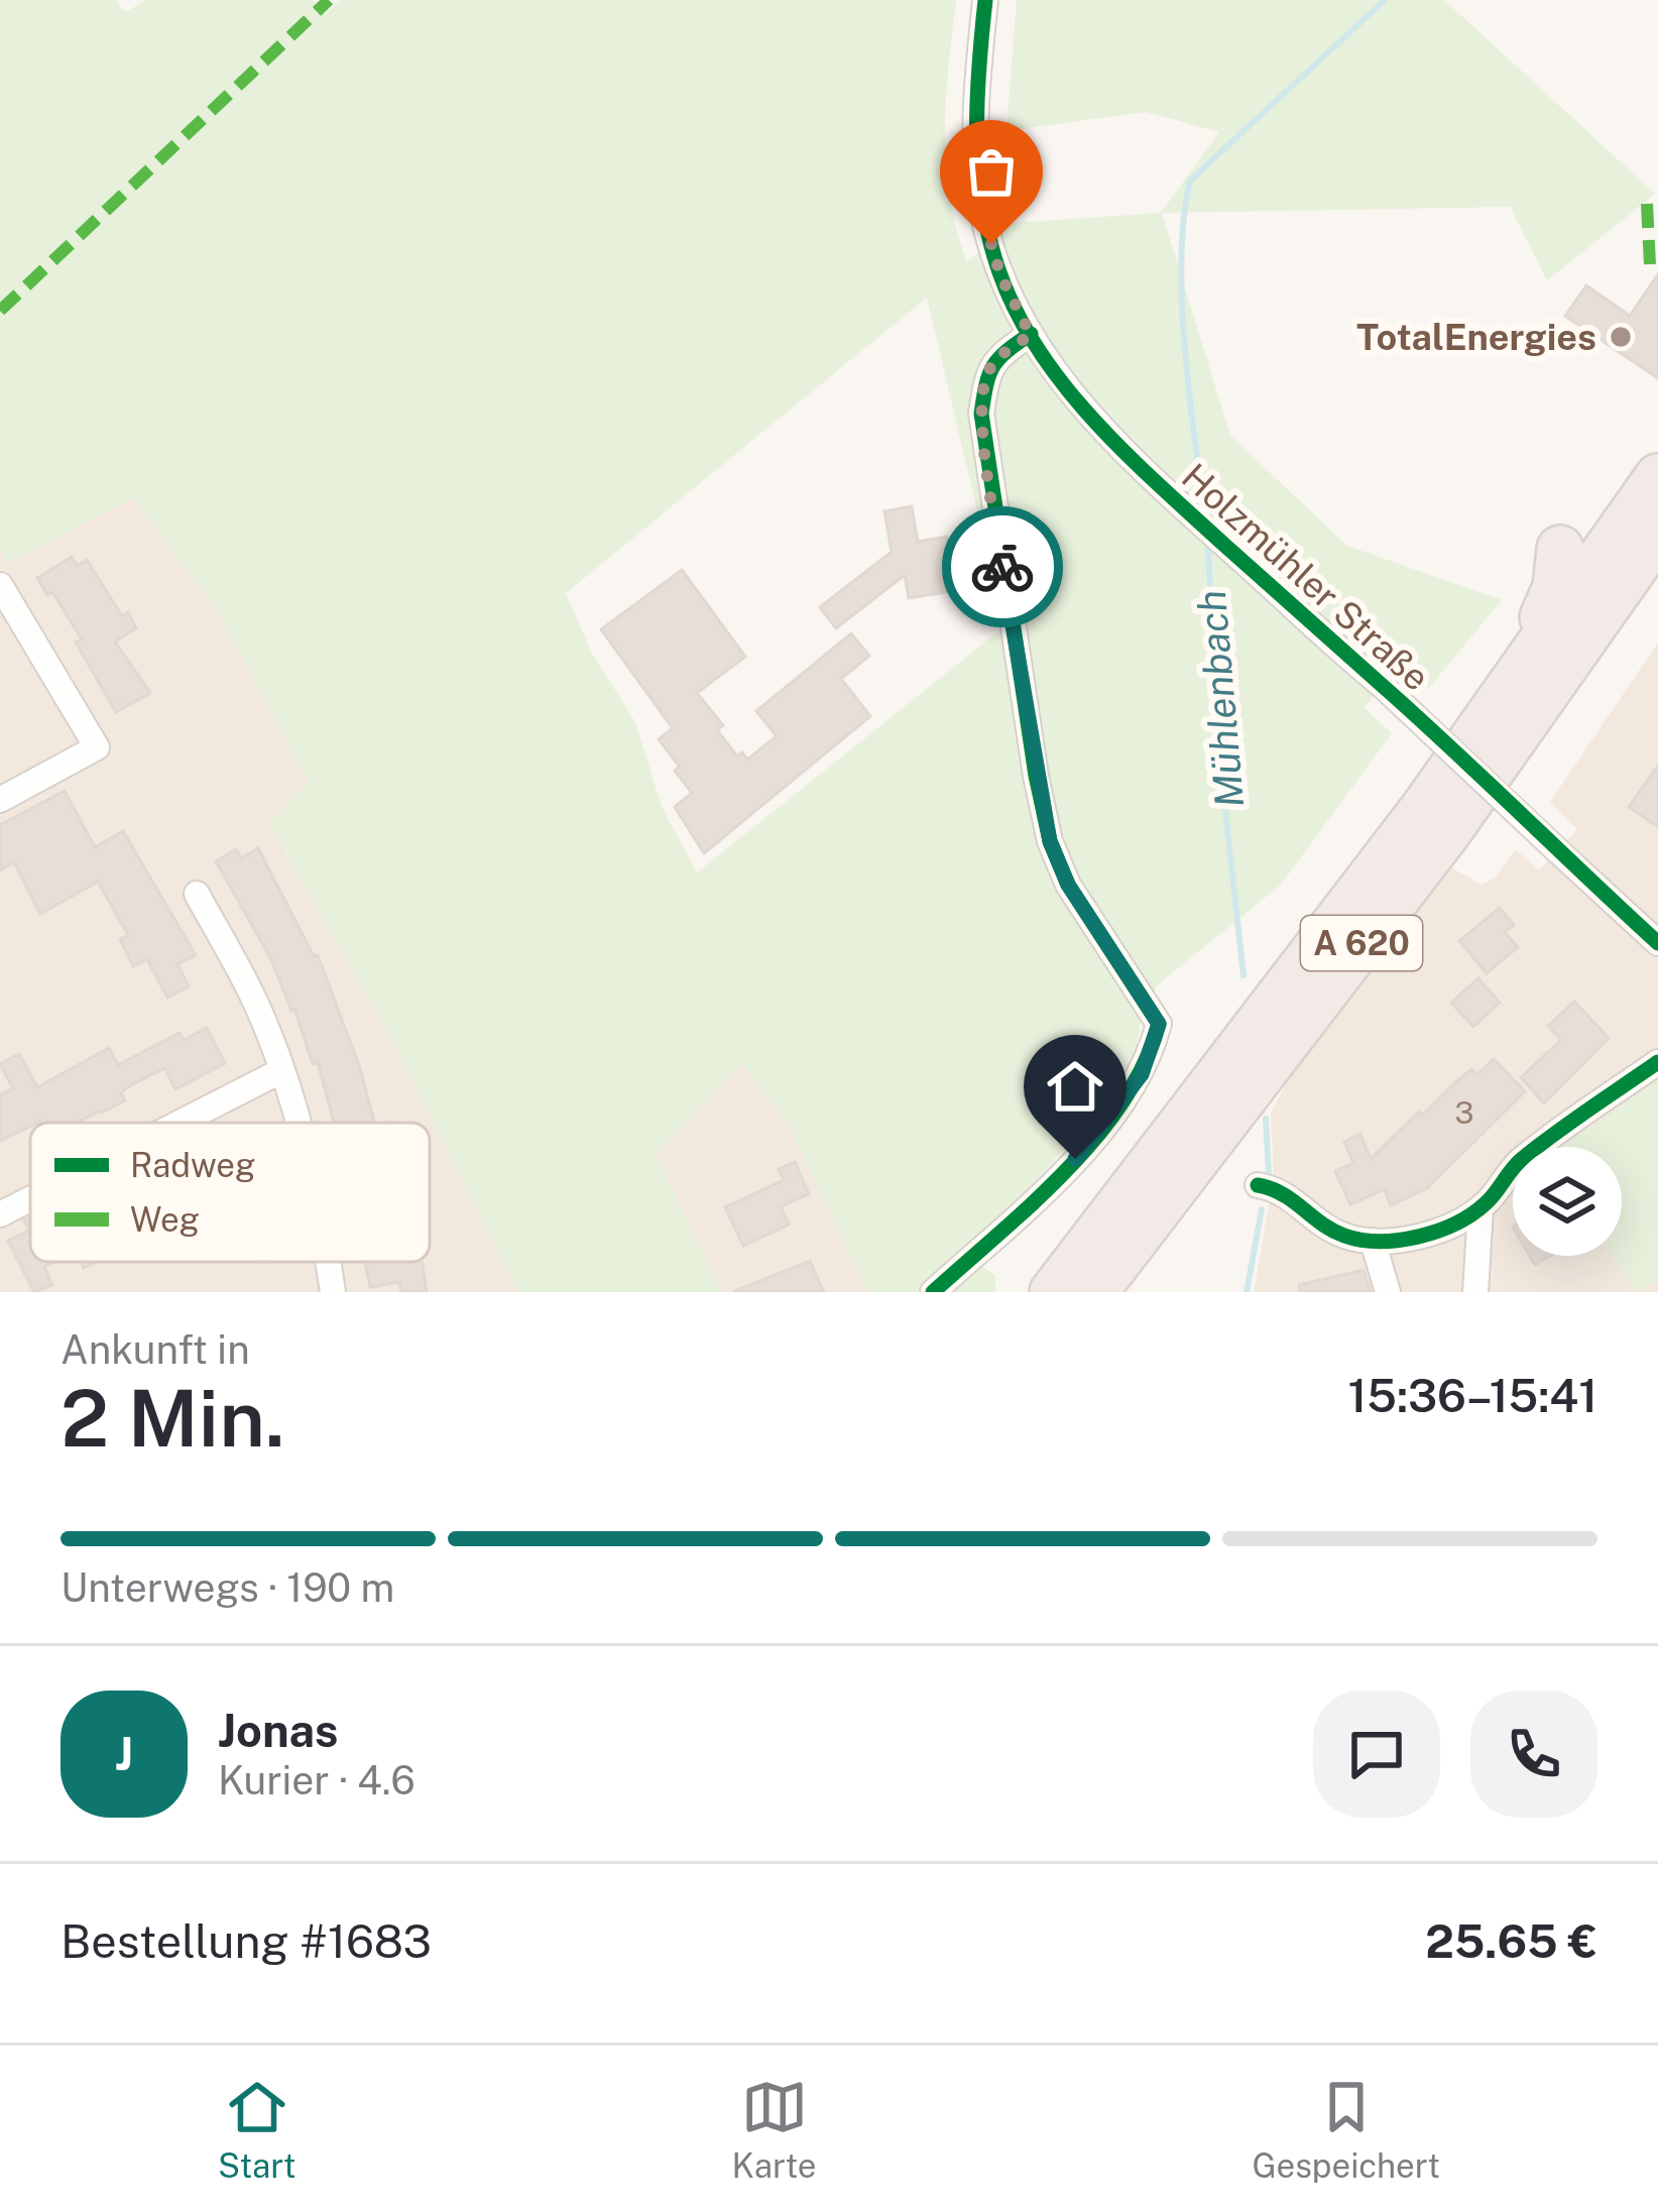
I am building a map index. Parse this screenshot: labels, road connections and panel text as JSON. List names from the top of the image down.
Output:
{
  "streets": {
    "highway": ["A 620"],
    "street": ["Holzmühler Straße"]
  },
  "water": ["Mühlenbach"],
  "places": ["TotalEnergies"],
  "house_numbers": ["3"],
  "legend": ["Radweg", "Weg"],
  "page": {
    "heading": ["2 Min.", "Ankunft in", "15:36–15:41"],
    "panel": [
      "Jonas",
      "Kurier · 4.6",
      "Bestellung #1683",
      "25.65 €"
    ],
    "bar": "Unterwegs · 190 m",
    "round": "J",
    "tabs": ["Start", "Karte", "Gespeichert"]
  }
}
